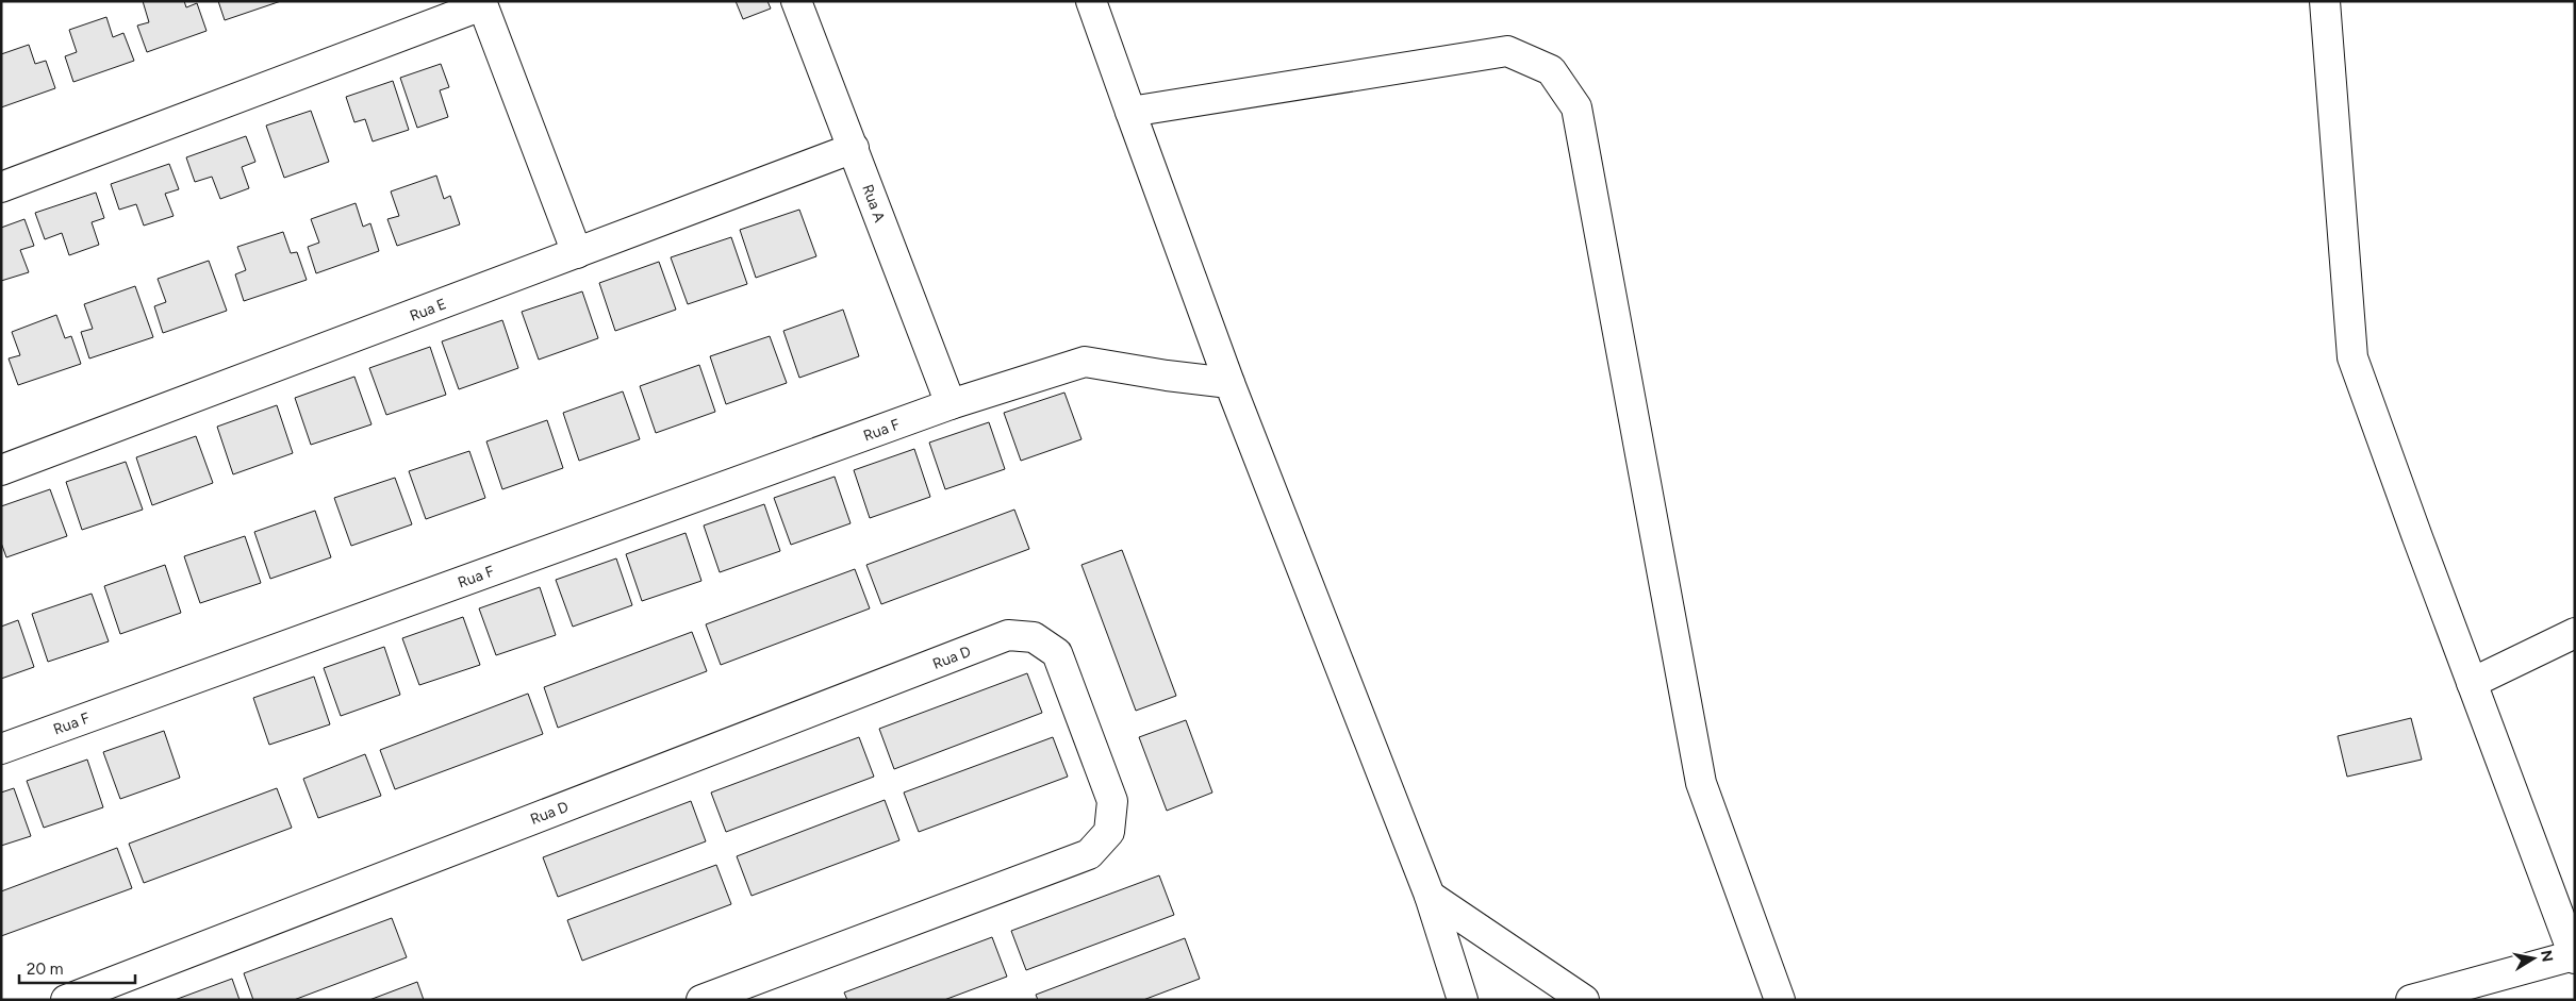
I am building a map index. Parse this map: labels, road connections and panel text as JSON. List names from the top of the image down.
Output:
{
  "streets": {
    "street": [
      "Rua A",
      "Rua E",
      "Rua F",
      "Rua D"
    ]
  },
  "crossings": [
    ["Rua A", "Rua E"],
    ["Rua A", "Rua F"]
  ],
  "scale_bar": "20 m",
  "north": "right"
}
